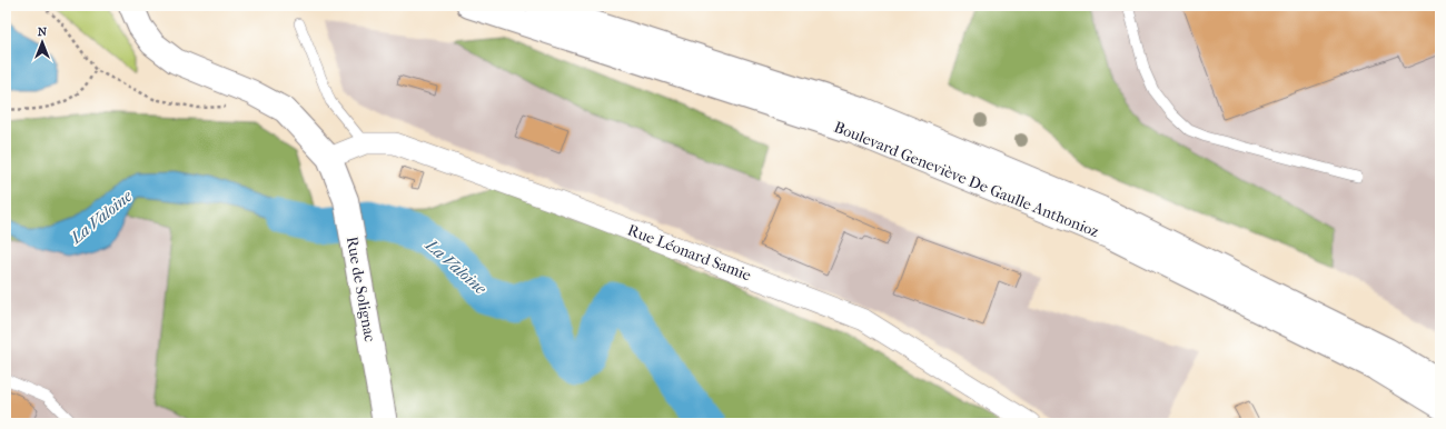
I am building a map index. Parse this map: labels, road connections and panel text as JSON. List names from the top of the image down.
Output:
{
  "streets": {
    "main road": ["Boulevard Geneviève De Gaulle Anthonioz", "Rue de Solignac"],
    "street": ["Rue Léonard Samie"]
  },
  "crossings": [
    ["Rue Léonard Samie", "Rue de Solignac"]
  ],
  "water": ["La Valoine"],
  "north": "top"
}
